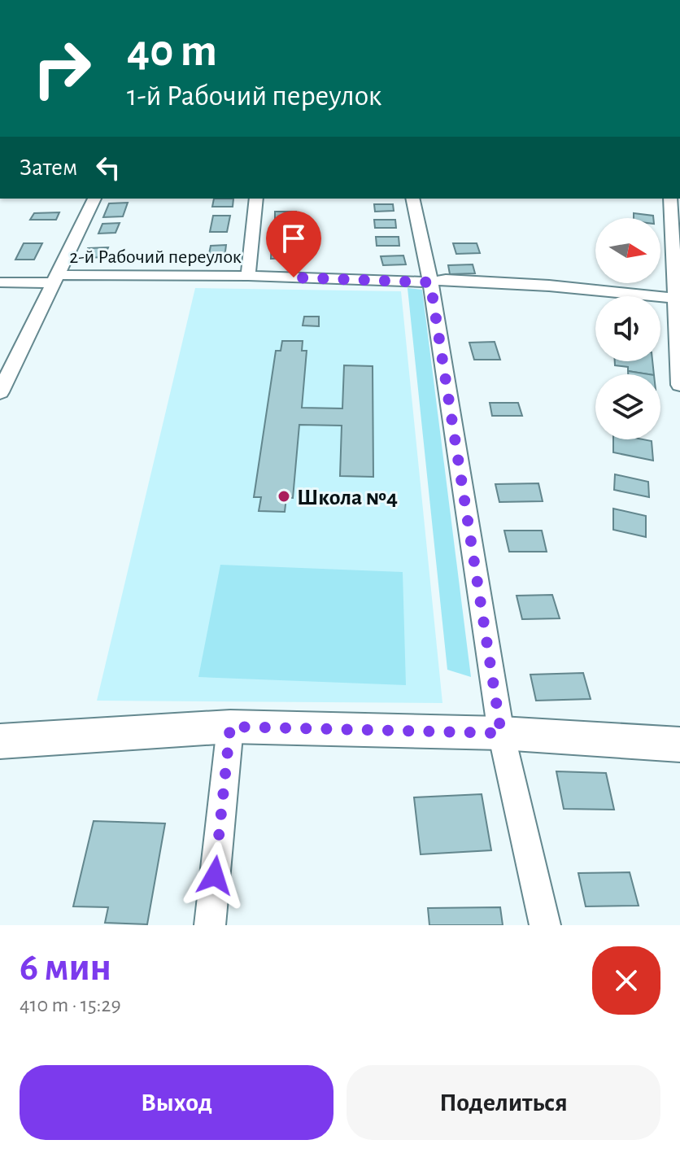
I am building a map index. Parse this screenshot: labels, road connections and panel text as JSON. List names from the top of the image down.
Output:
{
  "streets": {
    "street": ["2-й Рабочий переулок"]
  },
  "places": ["Школа №4"],
  "north": "right",
  "page": {
    "turn": ["40 m", "1-й Рабочий переулок"],
    "then": "Затем",
    "heading": ["6 мин", "410 m · 15:29"],
    "buttons": ["Выход", "Поделиться"]
  }
}
